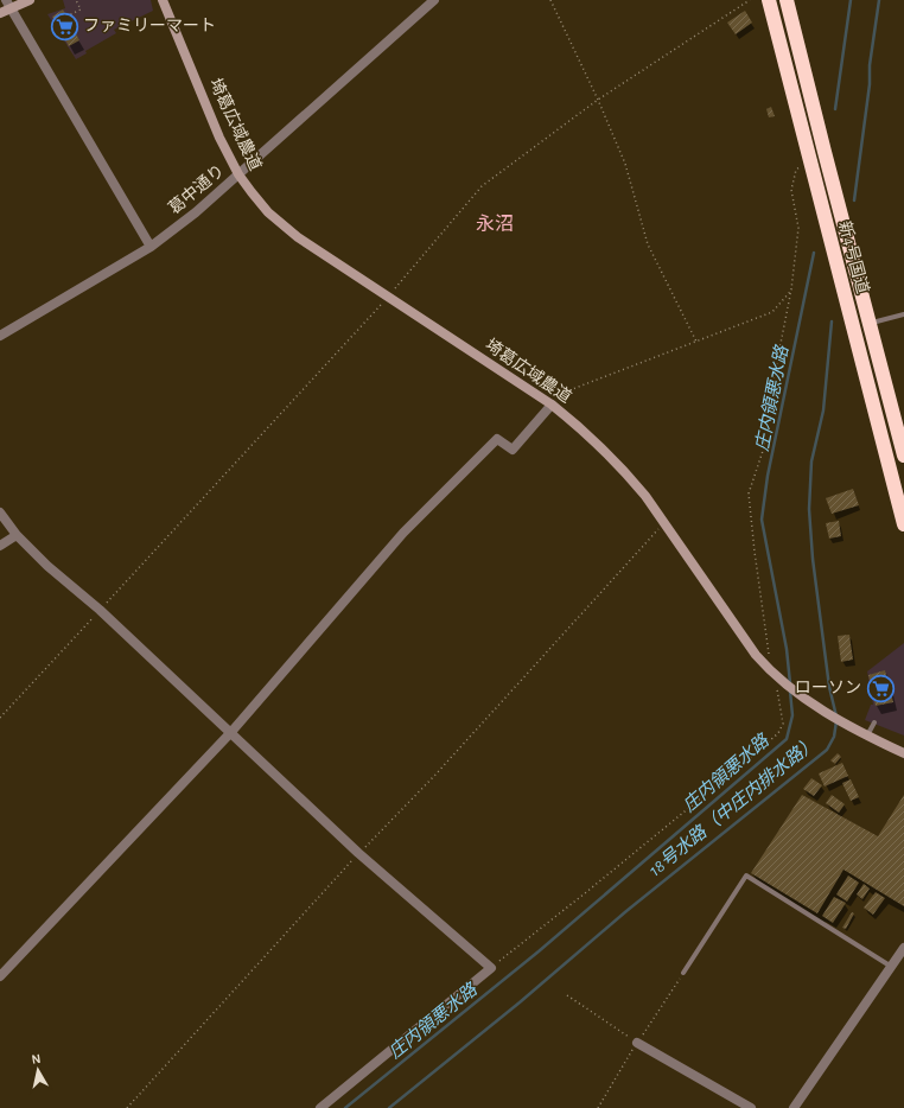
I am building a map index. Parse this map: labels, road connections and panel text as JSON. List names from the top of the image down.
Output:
{
  "streets": {
    "highway": ["新4号国道"],
    "street": ["埼葛広域農道", "葛中通り"]
  },
  "crossings": [
    ["埼葛広域農道", "葛中通り"]
  ],
  "districts": ["永沼"],
  "water": ["庄内領悪水路", "18号水路（中庄内排水路）"],
  "places": {
    "supermarket": ["ファミリーマート", "ローソン"]
  },
  "north": "top"
}
